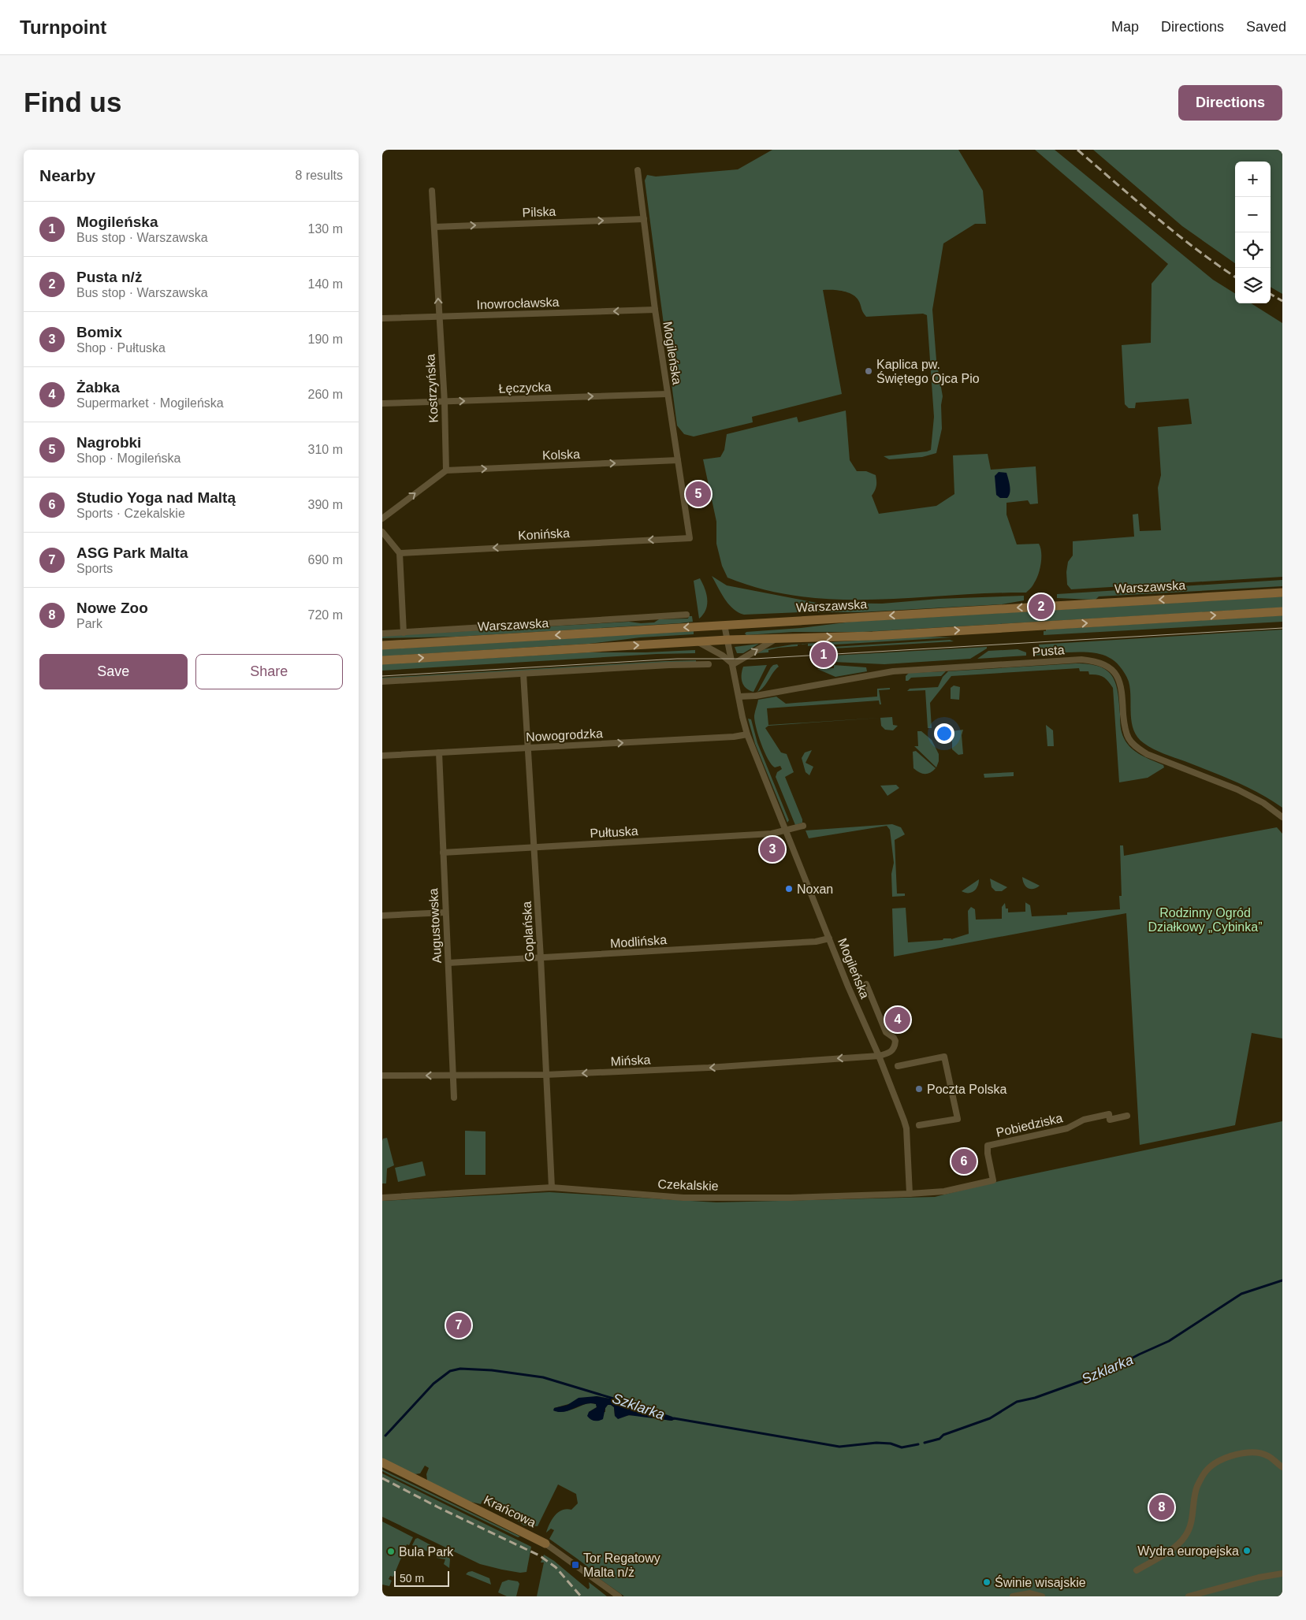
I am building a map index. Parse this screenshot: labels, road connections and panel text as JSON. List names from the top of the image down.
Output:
{
  "streets": {
    "main road": ["Warszawska", "Krańcowa"],
    "street": [
      "Pilska",
      "Inowrocławska",
      "Mogileńska",
      "Łęczycka",
      "Kostrzyńska",
      "Kolska",
      "Konińska",
      "Pusta",
      "Nowogrodzka",
      "Pułtuska",
      "Augustowska",
      "Goplańska",
      "Modlińska",
      "Mińska",
      "Pobiedziska",
      "Czekalskie"
    ]
  },
  "crossings": [
    ["Pilska", "Mogileńska"],
    ["Pilska", "Kostrzyńska"],
    ["Inowrocławska", "Mogileńska"],
    ["Inowrocławska", "Kostrzyńska"],
    ["Mogileńska", "Łęczycka"],
    ["Mogileńska", "Kolska"],
    ["Mogileńska", "Konińska"],
    ["Mogileńska", "Warszawska"],
    ["Mogileńska", "Pusta"],
    ["Mogileńska", "Nowogrodzka"],
    ["Mogileńska", "Pułtuska"],
    ["Mogileńska", "Modlińska"],
    ["Mogileńska", "Mińska"],
    ["Mogileńska", "Czekalskie"],
    ["Łęczycka", "Kostrzyńska"],
    ["Kostrzyńska", "Kolska"],
    ["Nowogrodzka", "Augustowska"],
    ["Nowogrodzka", "Goplańska"],
    ["Pułtuska", "Augustowska"],
    ["Pułtuska", "Goplańska"],
    ["Augustowska", "Modlińska"],
    ["Augustowska", "Mińska"],
    ["Goplańska", "Modlińska"],
    ["Goplańska", "Mińska"],
    ["Goplańska", "Czekalskie"],
    ["Pobiedziska", "Czekalskie"]
  ],
  "one_way": [
    "Pilska",
    "Inowrocławska",
    "Łęczycka",
    "Kolska",
    "Konińska",
    "Nowogrodzka",
    "Mińska"
  ],
  "water": ["Szklarka"],
  "parks": ["Rodzinny Ogród Działkowy „Cybinka”"],
  "places": {
    "other": [
      "Kaplica pw. Świętego Ojca Pio",
      "Noxan",
      "Poczta Polska",
      "Wydra europejska",
      "Bula Park",
      "Świnie wisajskie"
    ],
    "transit": ["Tor Regatowy Malta n/ż"]
  },
  "scale_bar": "50 m",
  "page": {
    "header": "Turnpoint",
    "nav": ["Map", "Directions", "Saved"],
    "buttons": [
      "Directions",
      ["Save", "Share"]
    ],
    "title": "Find us",
    "heading": ["Nearby", "8 results"],
    "map_buttons": ["+", "−"],
    "list": [
      {
        "mark": "1",
        "name": "Mogileńska",
        "note": "Bus stop · Warszawska",
        "value": "130 m"
      },
      {
        "mark": "2",
        "name": "Pusta n/ż",
        "note": "Bus stop · Warszawska",
        "value": "140 m"
      },
      {
        "mark": "3",
        "name": "Bomix",
        "note": "Shop · Pułtuska",
        "value": "190 m"
      },
      {
        "mark": "4",
        "name": "Żabka",
        "note": "Supermarket · Mogileńska",
        "value": "260 m"
      },
      {
        "mark": "5",
        "name": "Nagrobki",
        "note": "Shop · Mogileńska",
        "value": "310 m"
      },
      {
        "mark": "6",
        "name": "Studio Yoga nad Maltą",
        "note": "Sports · Czekalskie",
        "value": "390 m"
      },
      {
        "mark": "7",
        "name": "ASG Park Malta",
        "note": "Sports",
        "value": "690 m"
      },
      {
        "mark": "8",
        "name": "Nowe Zoo",
        "note": "Park",
        "value": "720 m"
      }
    ],
    "pins": [
      "5",
      "2",
      "1",
      "3",
      "4",
      "6",
      "7",
      "8"
    ],
    "scale": "50 m"
  }
}
